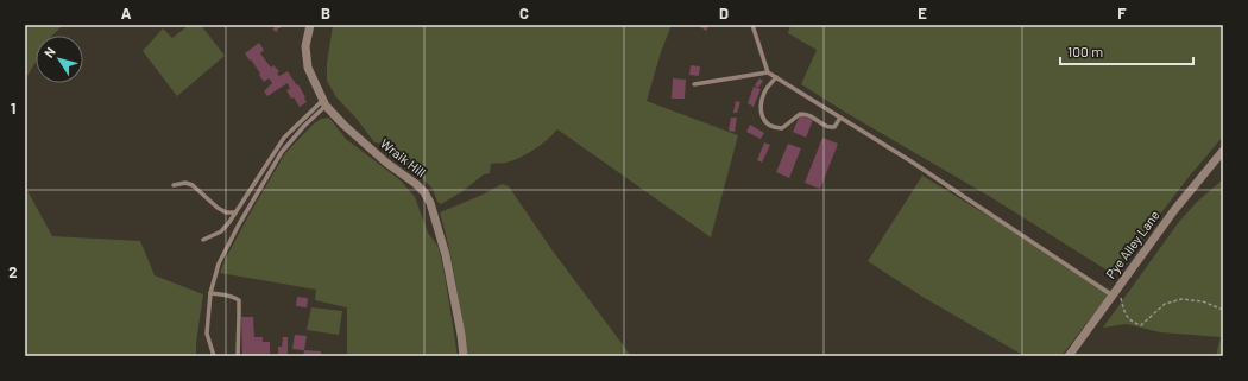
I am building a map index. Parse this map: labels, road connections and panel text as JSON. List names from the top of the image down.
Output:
{
  "streets": {
    "street": ["Wraik Hill", "Pye Alley Lane"]
  },
  "scale_bar": "100 m",
  "north": "top left",
  "grid": {
    "columns": [
      "A",
      "B",
      "C",
      "D",
      "E",
      "F"
    ],
    "rows": ["1", "2"]
  }
}
